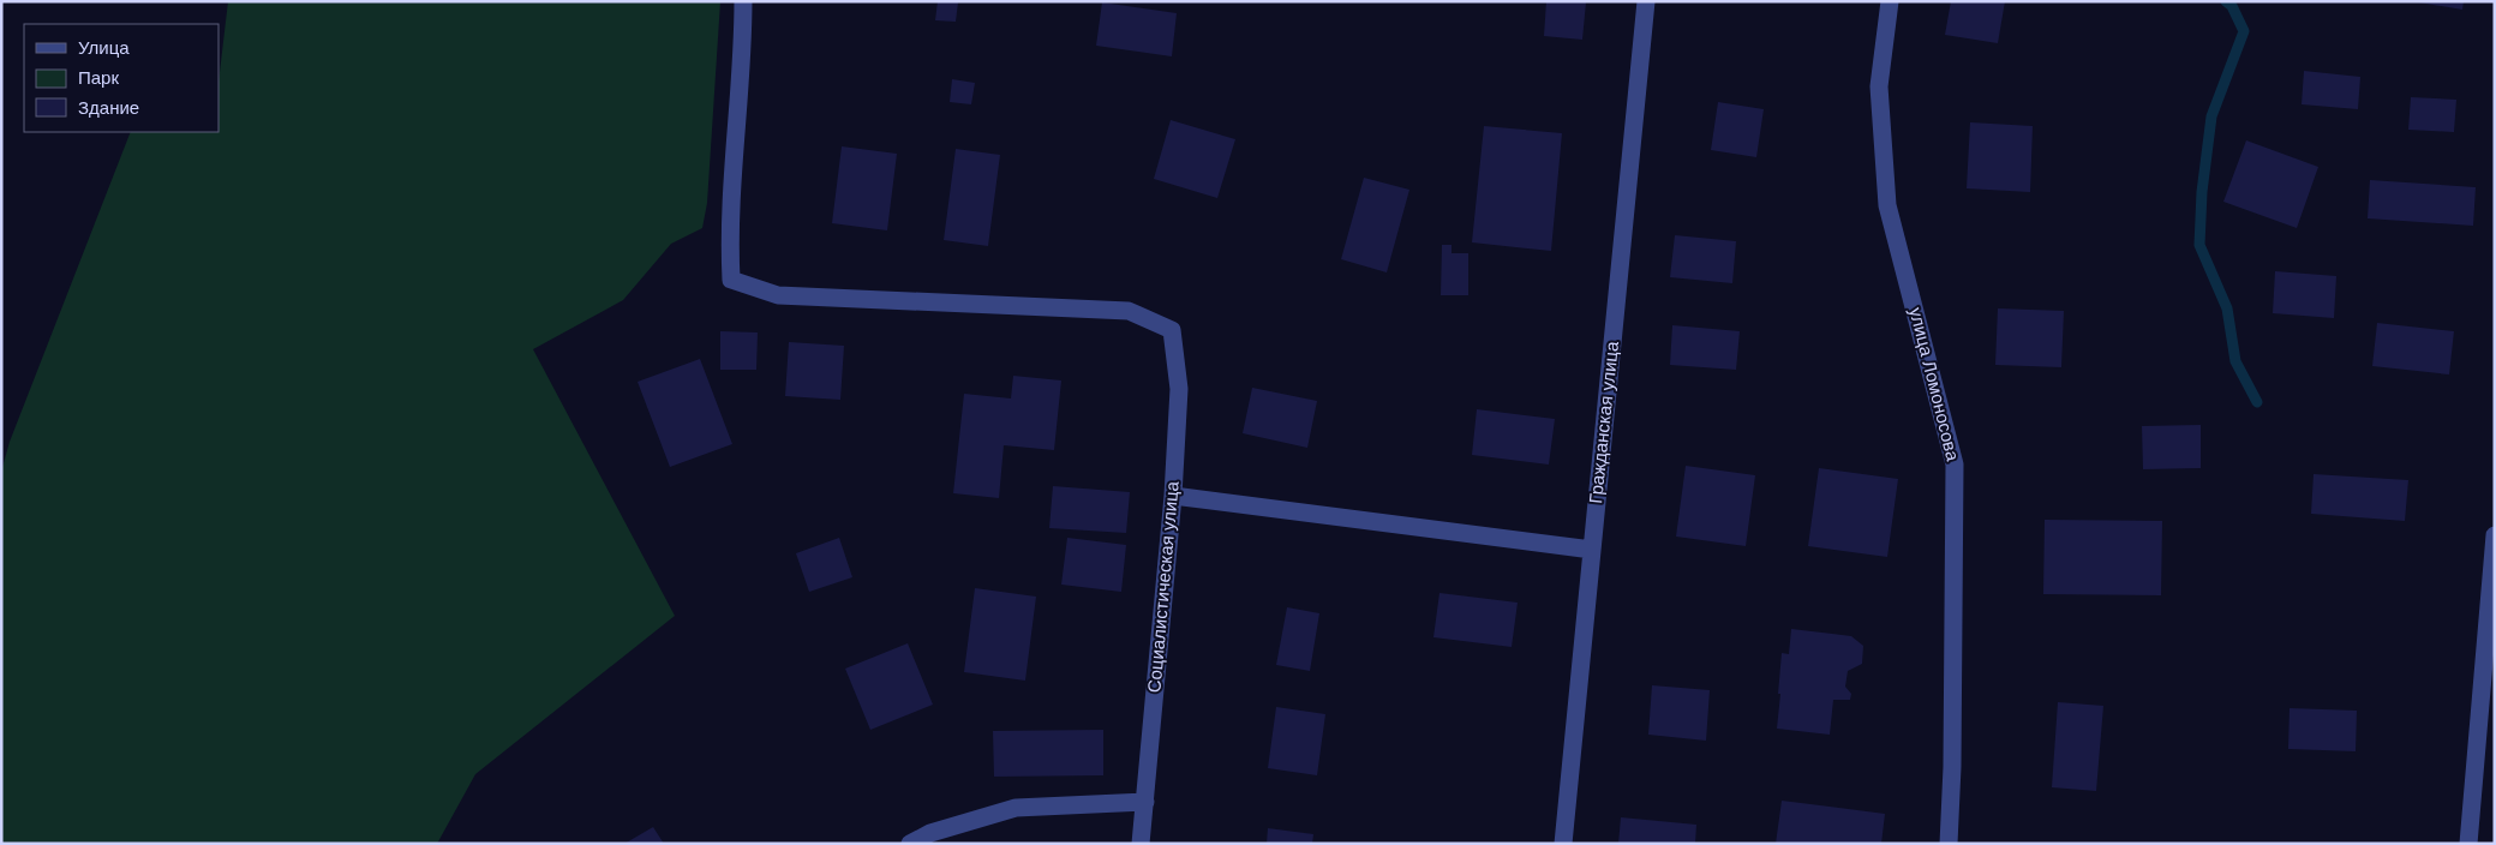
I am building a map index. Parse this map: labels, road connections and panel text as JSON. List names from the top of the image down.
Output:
{
  "streets": {
    "street": ["улица Ломоносова", "Гражданская улица", "Социалистическая улица"]
  },
  "legend": ["Улица", "Парк", "Здание"]
}
